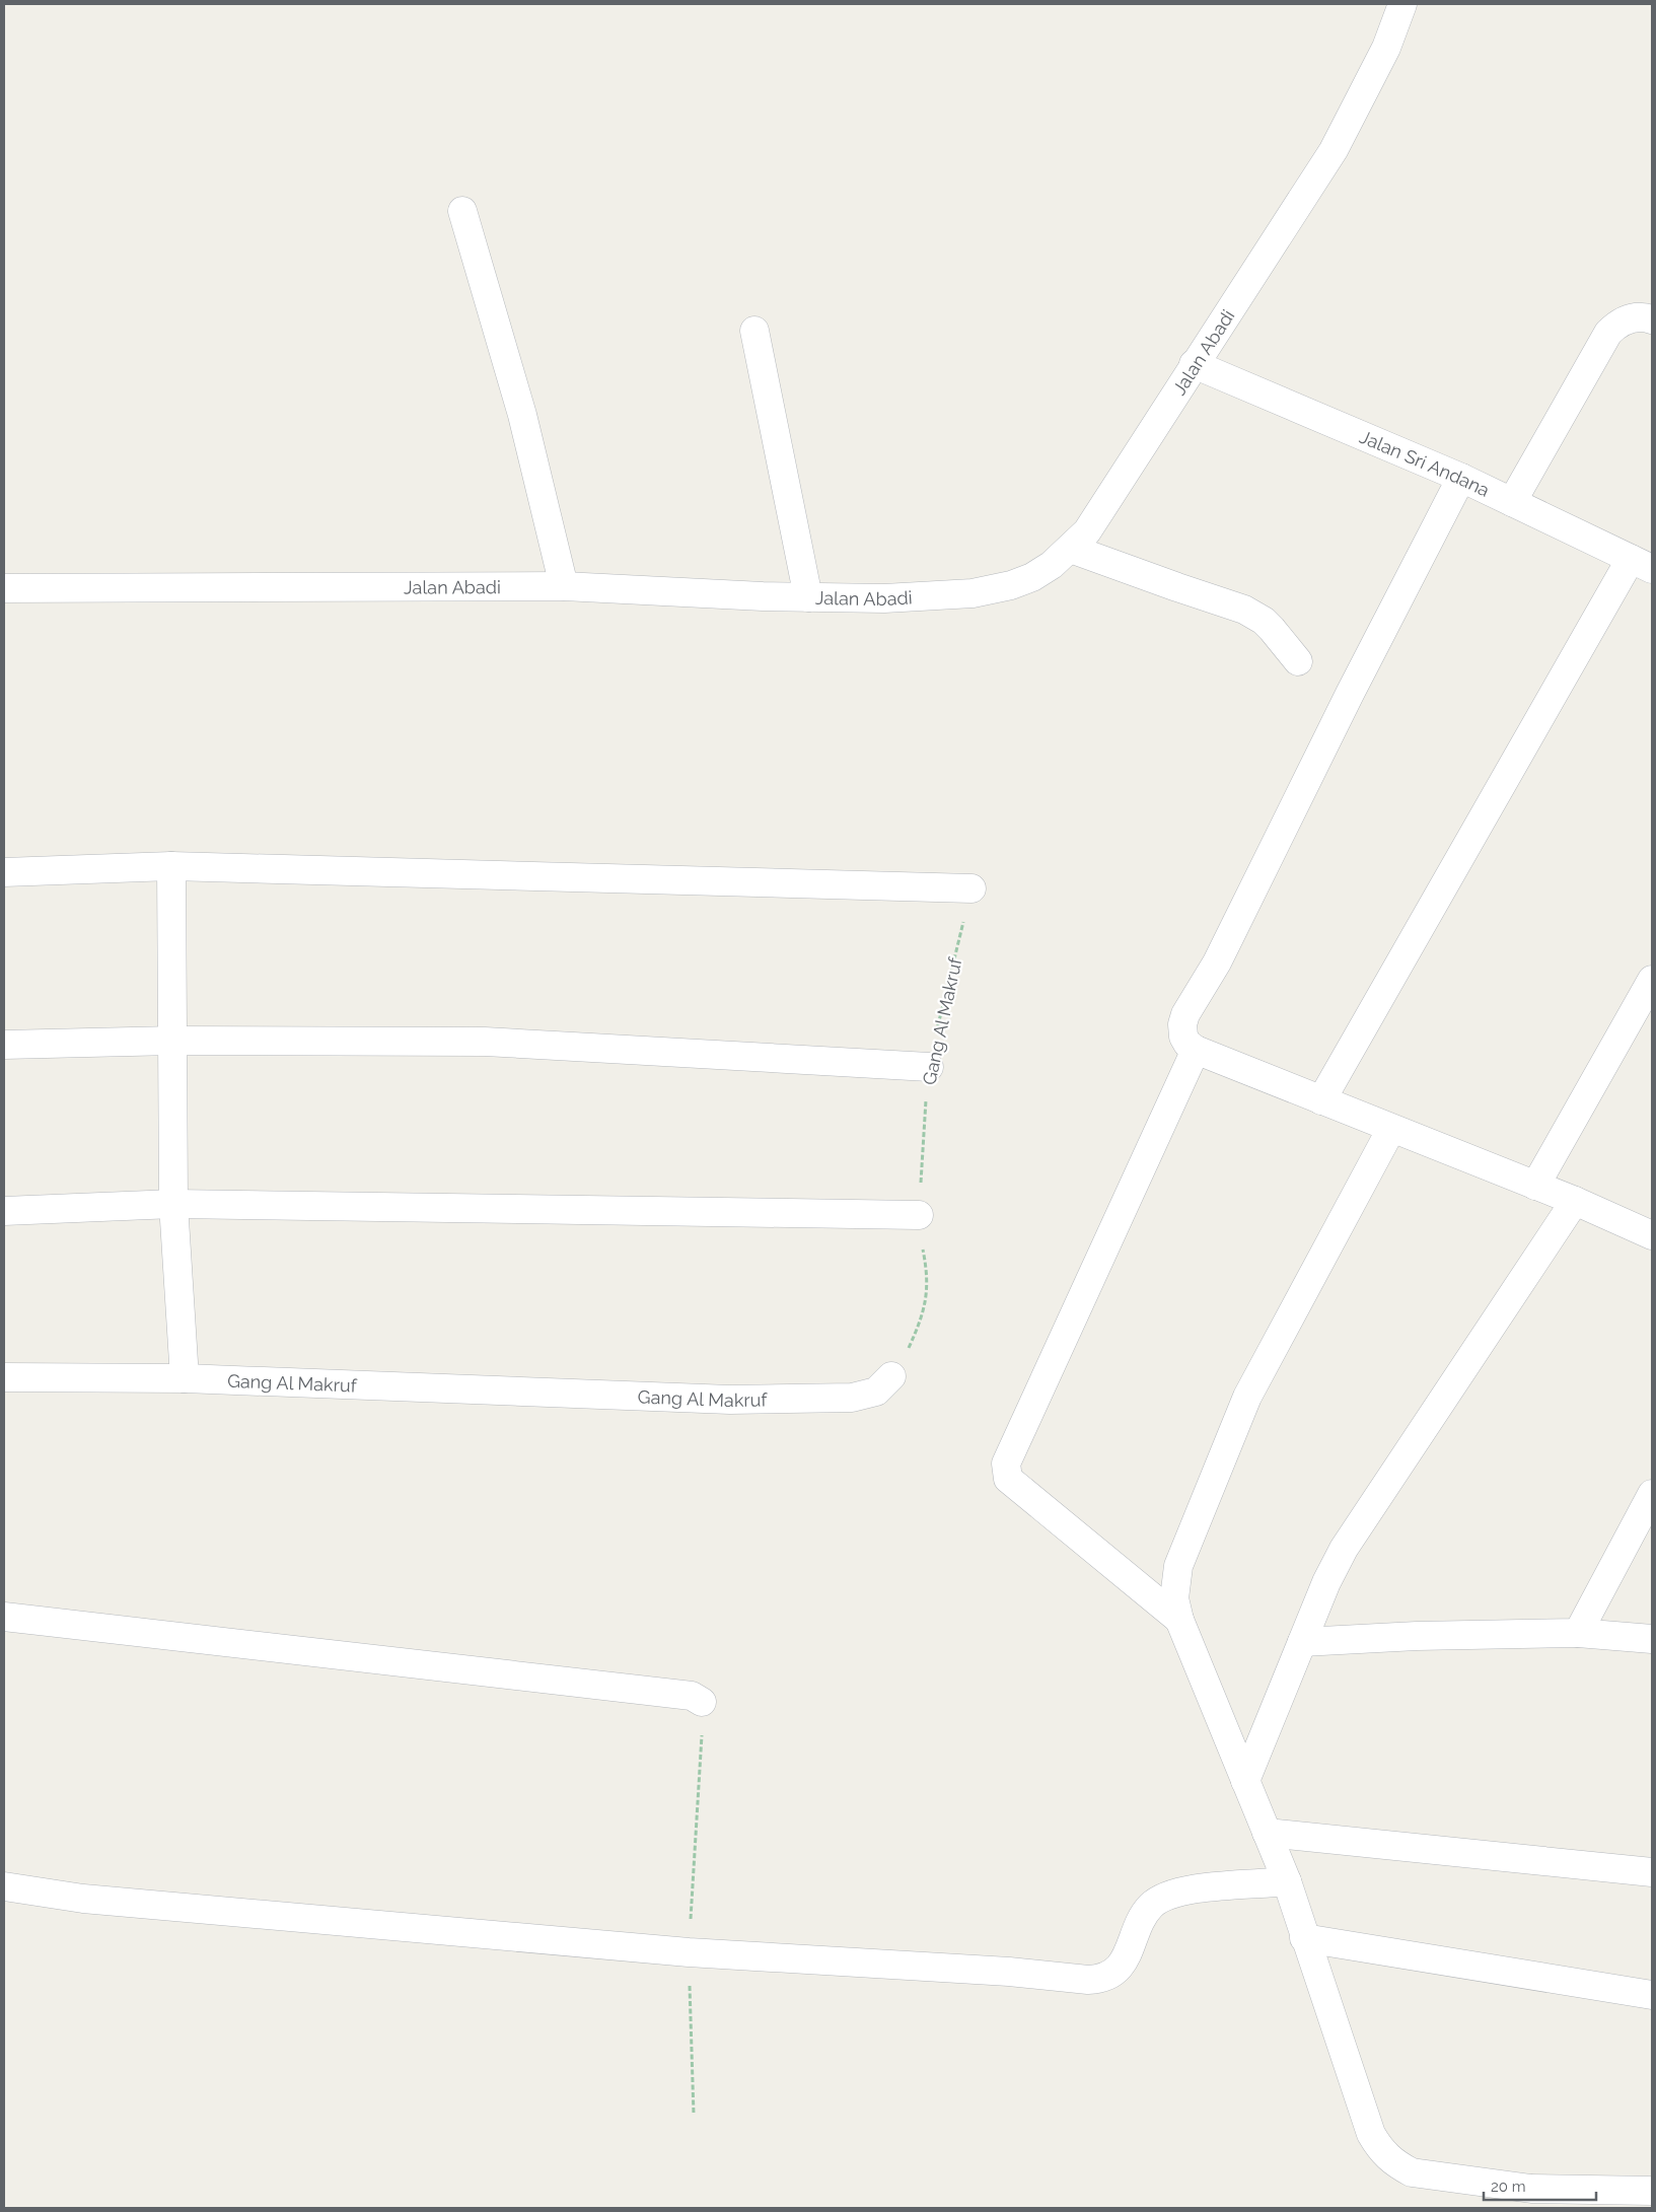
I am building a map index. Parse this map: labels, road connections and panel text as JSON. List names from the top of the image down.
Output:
{
  "streets": {
    "street": ["Jalan Abadi", "Jalan Sri Andana", "Gang Al Makruf"]
  },
  "crossings": [
    ["Jalan Abadi", "Jalan Sri Andana"]
  ],
  "scale_bar": "20 m"
}
